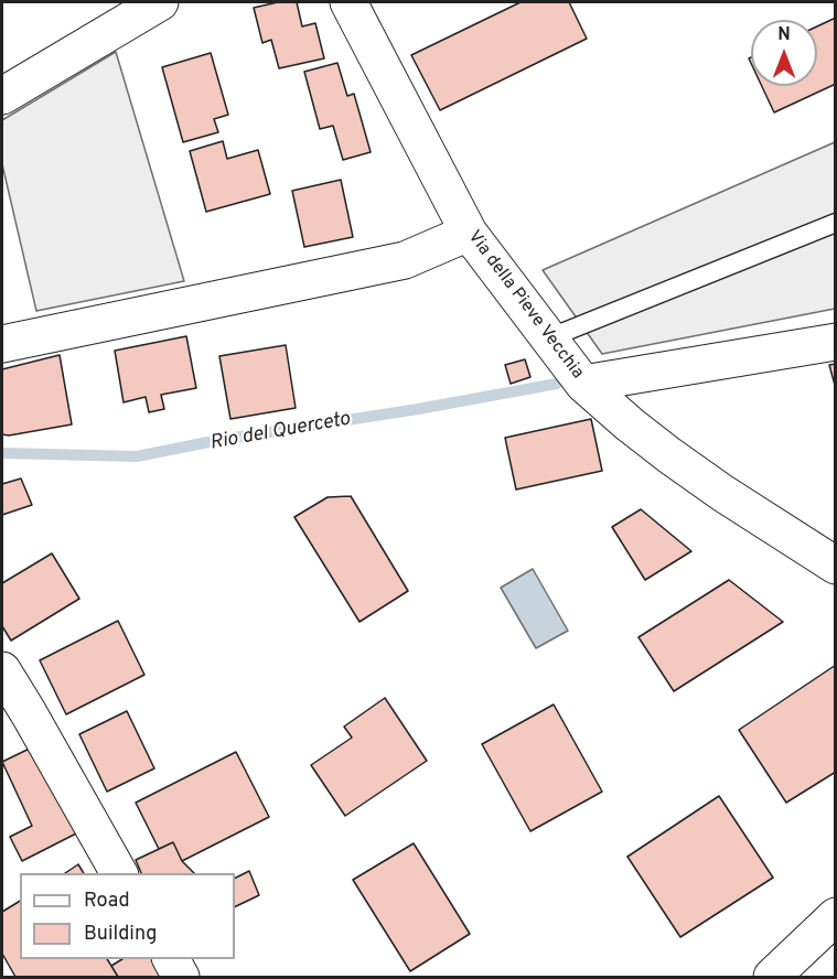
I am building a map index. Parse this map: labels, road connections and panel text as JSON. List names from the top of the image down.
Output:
{
  "streets": {
    "street": ["Via della Pieve Vecchia"]
  },
  "water": ["Rio del Querceto"],
  "legend": ["Road", "Building"],
  "north": "top"
}
